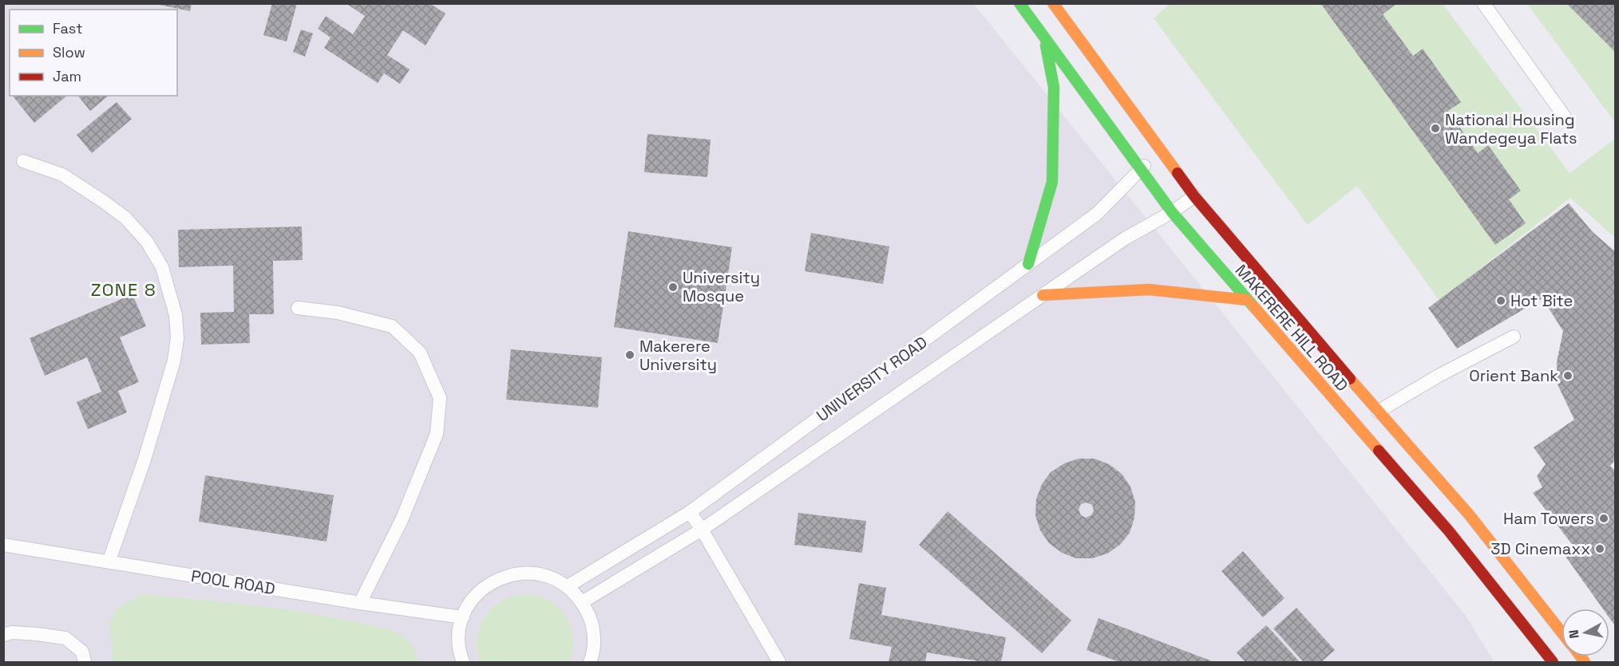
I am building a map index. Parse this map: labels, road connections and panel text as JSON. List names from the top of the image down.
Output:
{
  "streets": {
    "main road": ["MAKERERE HILL ROAD"],
    "lane": ["UNIVERSITY ROAD", "POOL ROAD"]
  },
  "crossings": [
    ["MAKERERE HILL ROAD", "UNIVERSITY ROAD"]
  ],
  "districts": ["ZONE 8"],
  "places": [
    "National Housing Wandegeya Flats",
    "University Mosque",
    "Hot Bite",
    "Makerere University",
    "Orient Bank",
    "Ham Towers",
    "3D Cinemaxx"
  ],
  "legend": ["Fast", "Slow", "Jam"],
  "north": "left"
}
